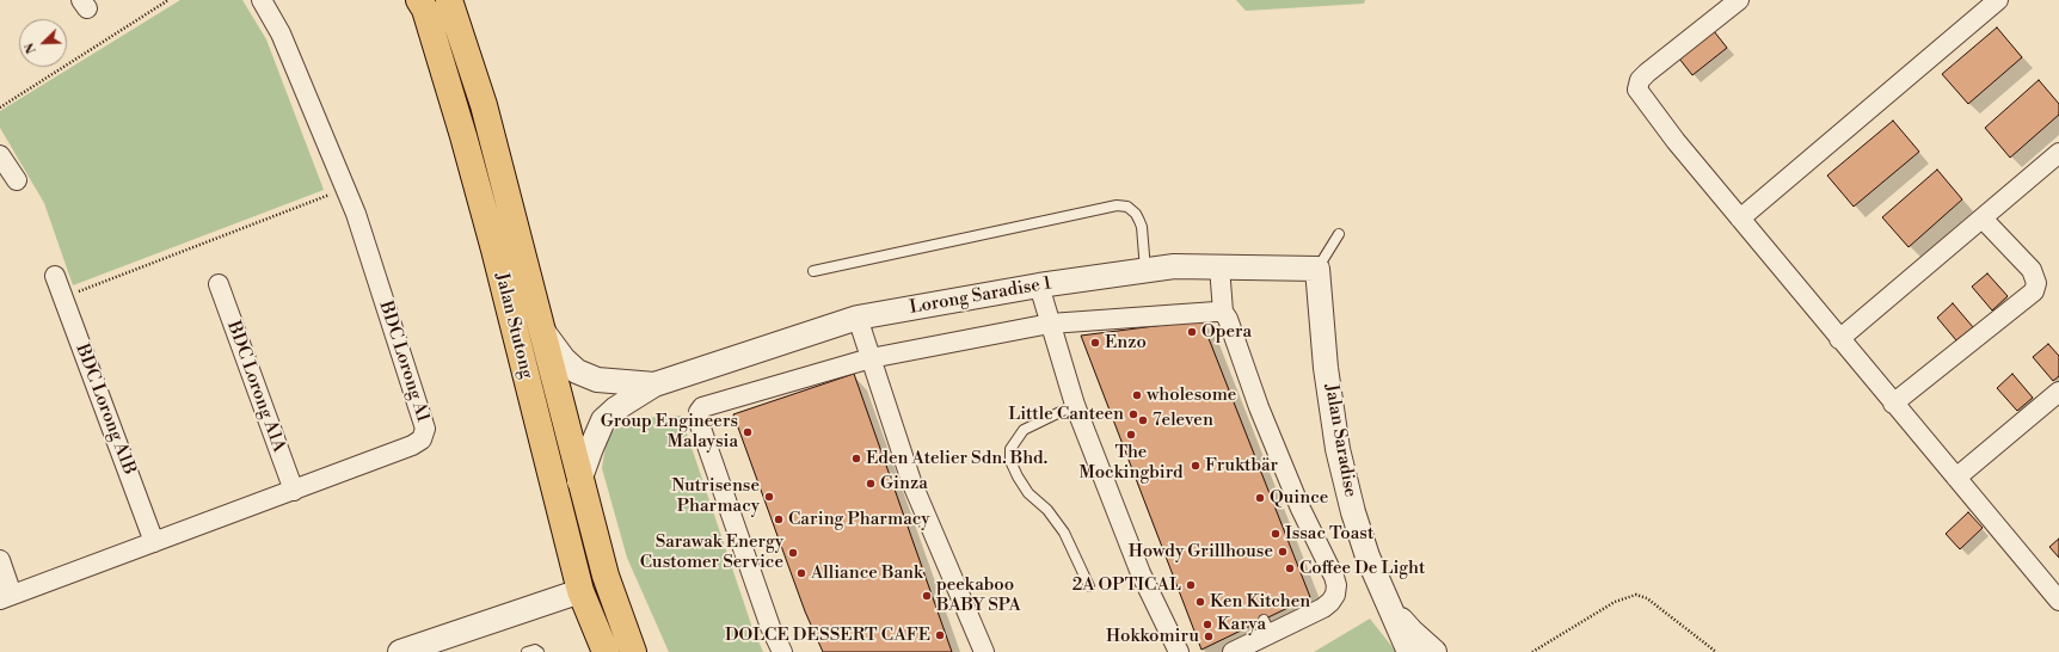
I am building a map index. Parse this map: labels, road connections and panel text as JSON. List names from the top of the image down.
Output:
{
  "streets": {
    "main road": ["Jalan Stutong"],
    "street": [
      "Lorong Saradise 1",
      "BDC Lorong A1",
      "BDC Lorong A1A",
      "BDC Lorong A1B",
      "Jalan Saradise"
    ]
  },
  "crossings": [
    ["Lorong Saradise 1", "Jalan Saradise"],
    ["BDC Lorong A1", "BDC Lorong A1A"],
    ["BDC Lorong A1", "BDC Lorong A1B"]
  ],
  "places": [
    "Opera",
    "Enzo",
    "wholesome",
    "Little Canteen",
    "7eleven",
    "Group Engineers Malaysia",
    "The Mockingbird",
    "Eden Atelier Sdn. Bhd.",
    "Fruktbär",
    "Ginza",
    "Nutrisense Pharmacy",
    "Quince",
    "Caring Pharmacy",
    "Issac Toast",
    "Howdy Grillhouse",
    "Sarawak Energy Customer Service",
    "Coffee De Light",
    "Alliance Bank",
    "2A OPTICAL",
    "peekaboo BABY SPA",
    "Ken Kitchen",
    "Karya",
    "DOLCE DESSERT CAFE",
    "Hokkomiru"
  ],
  "north": "bottom left"
}
